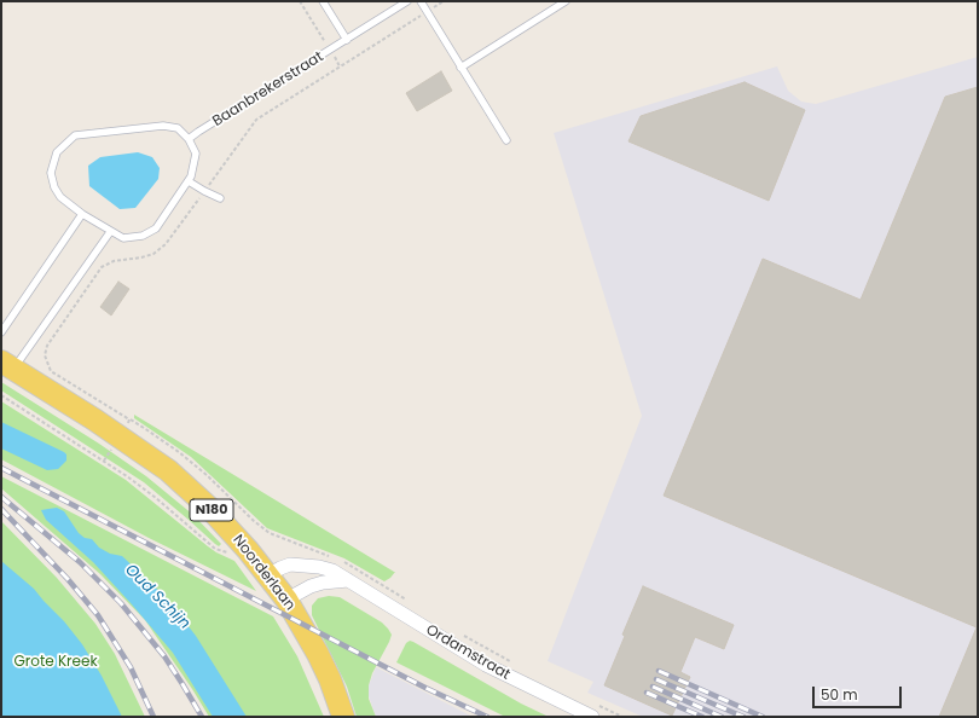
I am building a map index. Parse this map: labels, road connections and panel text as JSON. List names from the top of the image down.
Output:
{
  "streets": {
    "main road": ["N180", "Noorderlaan"],
    "street": ["Ordamstraat"],
    "lane": ["Baanbrekerstraat"]
  },
  "crossings": [
    ["Noorderlaan", "Ordamstraat"]
  ],
  "water": ["Oud Schijn"],
  "parks": ["Grote Kreek"],
  "scale_bar": "50 m"
}
